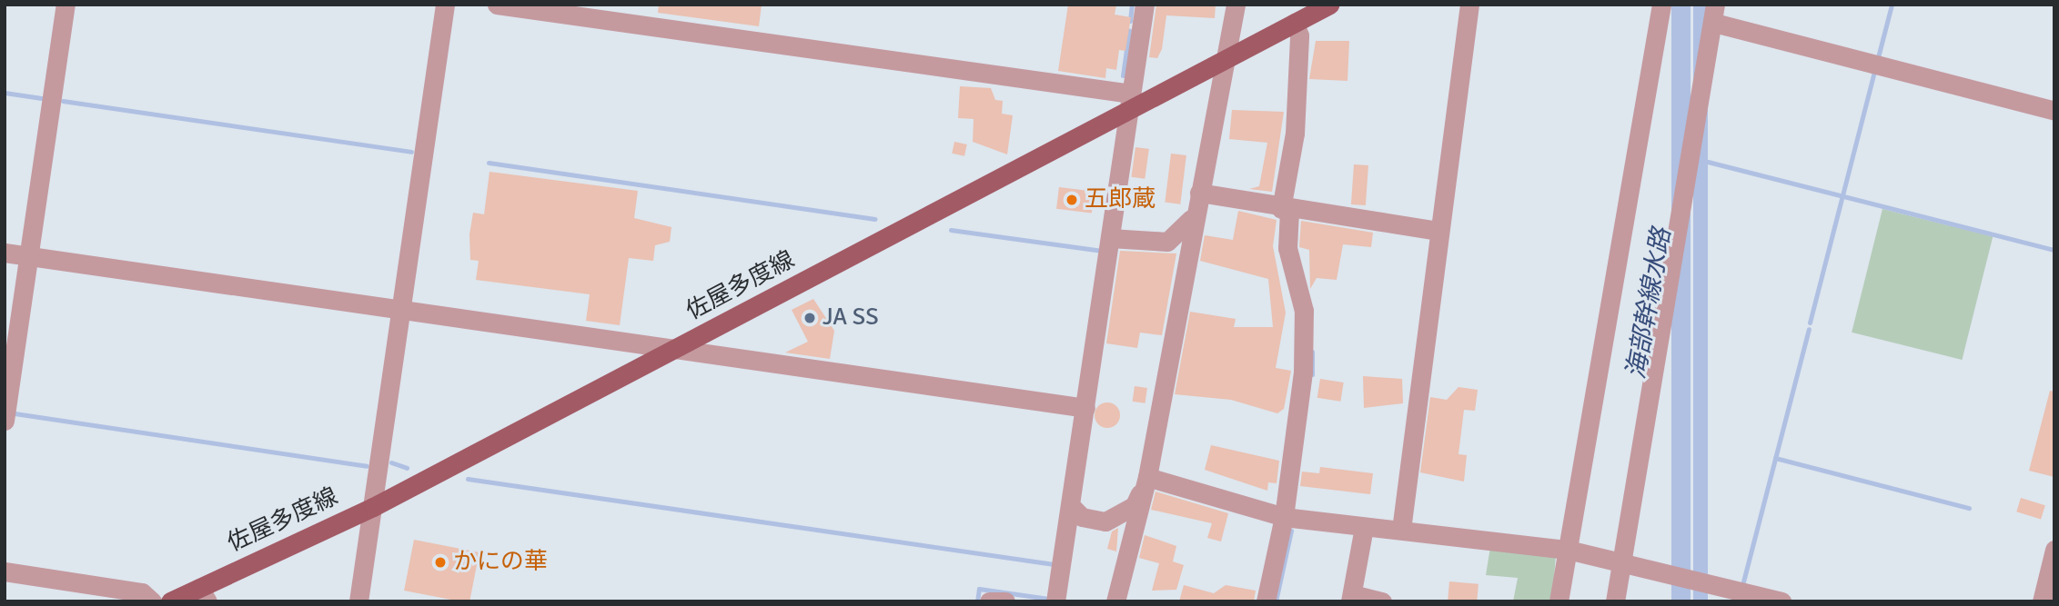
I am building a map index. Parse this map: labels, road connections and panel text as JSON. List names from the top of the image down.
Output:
{
  "streets": {
    "main road": ["佐屋多度線"]
  },
  "water": ["海部幹線水路"],
  "places": ["五郎蔵", "JA SS", "かにの華"]
}
